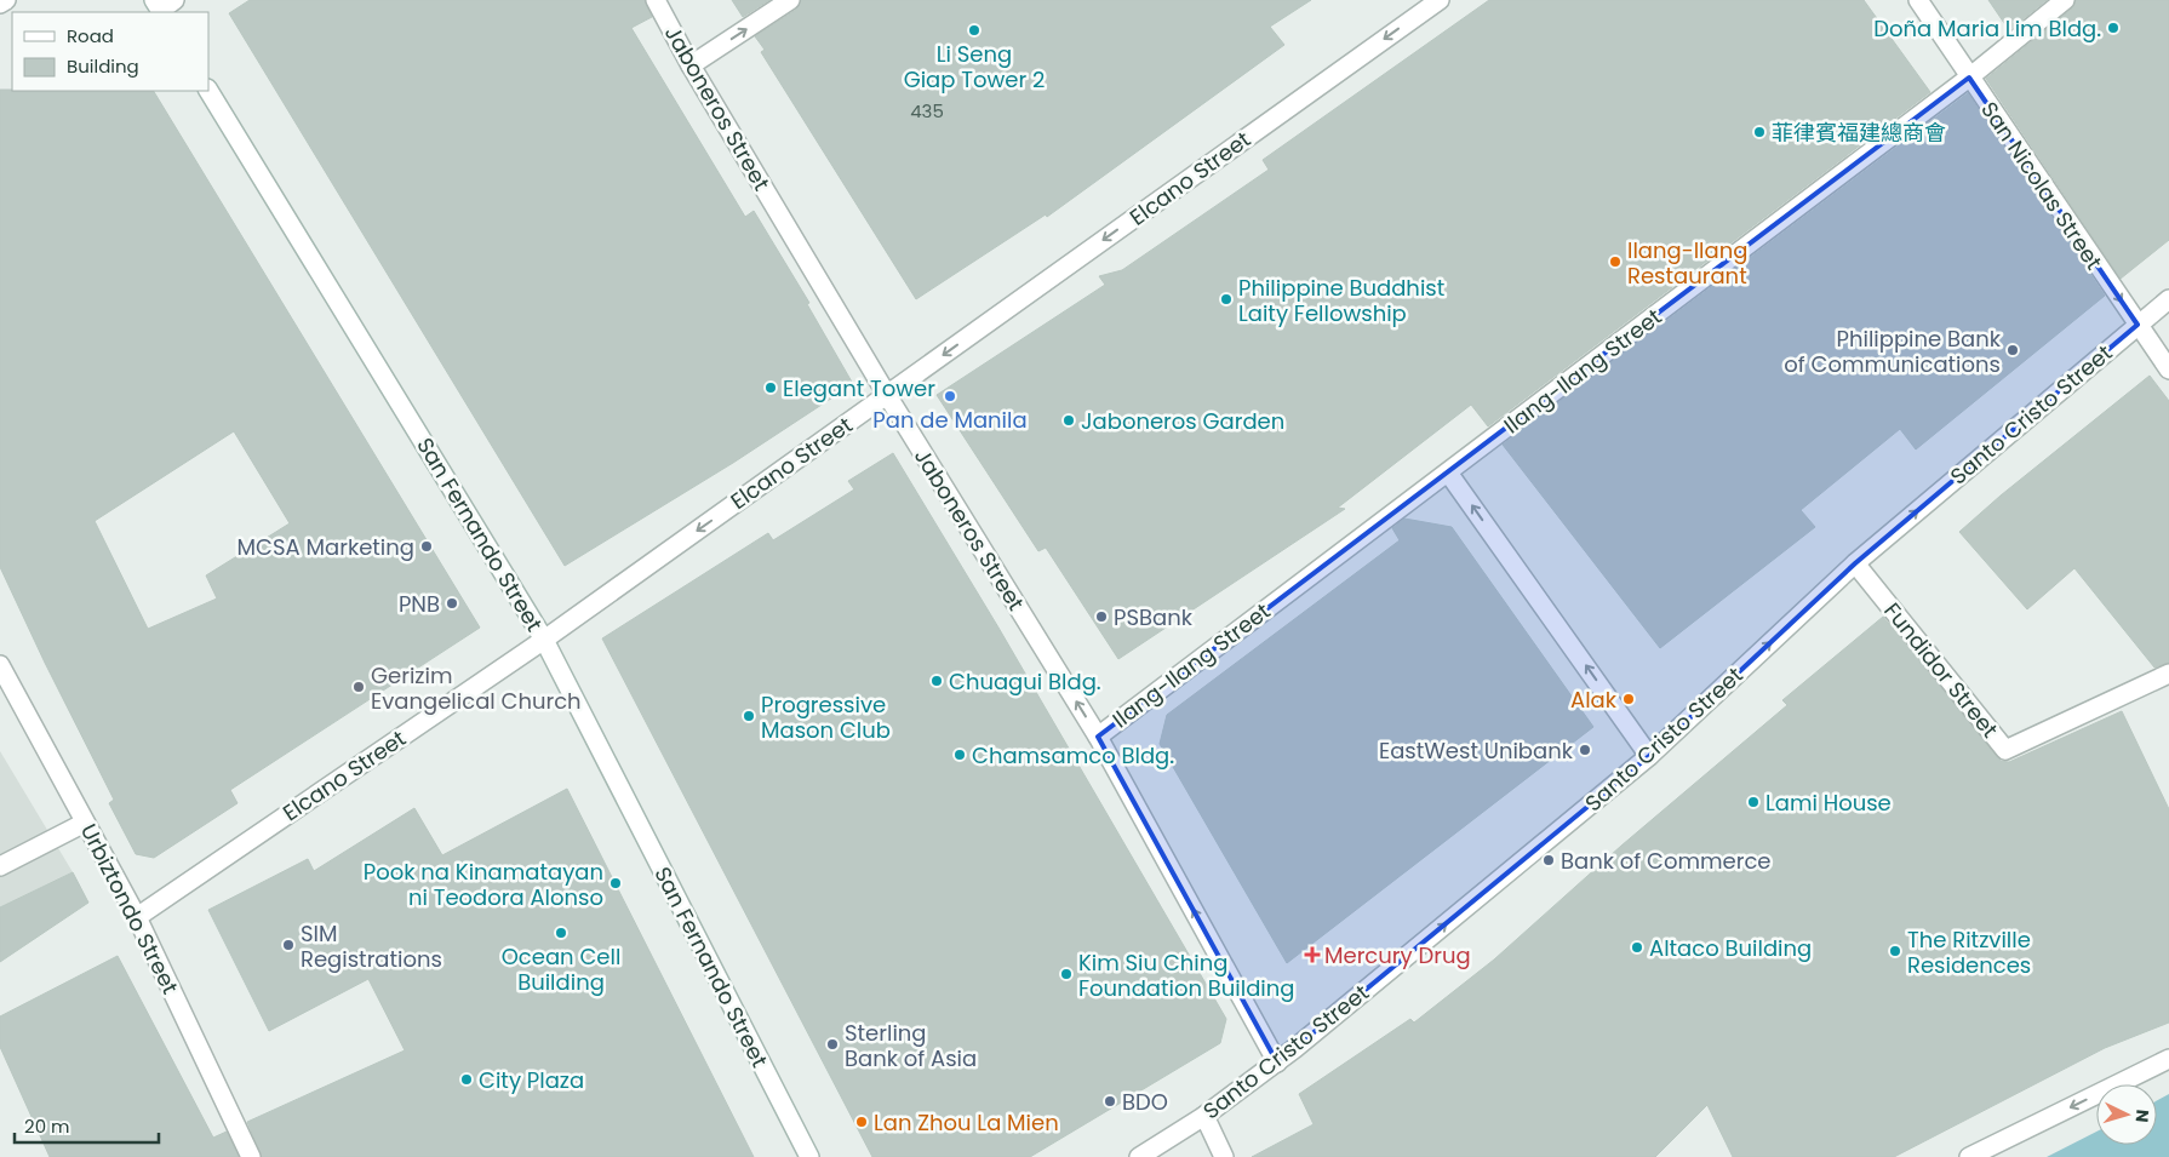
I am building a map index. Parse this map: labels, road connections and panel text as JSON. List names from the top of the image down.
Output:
{
  "streets": {
    "street": [
      "Jaboneros Street",
      "Elcano Street",
      "San Nicolas Street",
      "Ilang-Ilang Street",
      "Santo Cristo Street",
      "San Fernando Street",
      "Fundidor Street",
      "Urbiztondo Street"
    ]
  },
  "crossings": [
    ["Jaboneros Street", "Elcano Street"],
    ["Jaboneros Street", "Ilang-Ilang Street"],
    ["Jaboneros Street", "Santo Cristo Street"],
    ["Elcano Street", "San Fernando Street"],
    ["Elcano Street", "Urbiztondo Street"],
    ["San Nicolas Street", "Ilang-Ilang Street"],
    ["San Nicolas Street", "Santo Cristo Street"],
    ["Santo Cristo Street", "Fundidor Street"]
  ],
  "one_way": [
    "Jaboneros Street",
    "Elcano Street",
    "San Nicolas Street",
    "Santo Cristo Street"
  ],
  "places": {
    "other": [
      "Doña Maria Lim Bldg.",
      "Li Seng Giap Tower 2",
      "菲律賓福建總商會",
      "Ilang-Ilang Restaurant",
      "Philippine Buddhist Laity Fellowship",
      "Philippine Bank of Communications",
      "Elegant Tower",
      "Pan de Manila",
      "Jaboneros Garden",
      "MCSA Marketing",
      "PNB",
      "PSBank",
      "Chuagui Bldg.",
      "Gerizim Evangelical Church",
      "Alak",
      "Progressive Mason Club",
      "EastWest Unibank",
      "Chamsamco Bldg.",
      "Lami House",
      "Bank of Commerce",
      "Pook na Kinamatayan ni Teodora Alonso",
      "Ocean Cell Building",
      "SIM Registrations",
      "Altaco Building",
      "The Ritzville Residences",
      "Kim Siu Ching Foundation Building",
      "Sterling Bank of Asia",
      "City Plaza",
      "BDO",
      "Lan Zhou La Mien"
    ],
    "health": ["Mercury Drug"]
  },
  "house_numbers": ["435"],
  "legend": ["Road", "Building"],
  "scale_bar": "20 m",
  "north": "right"
}
